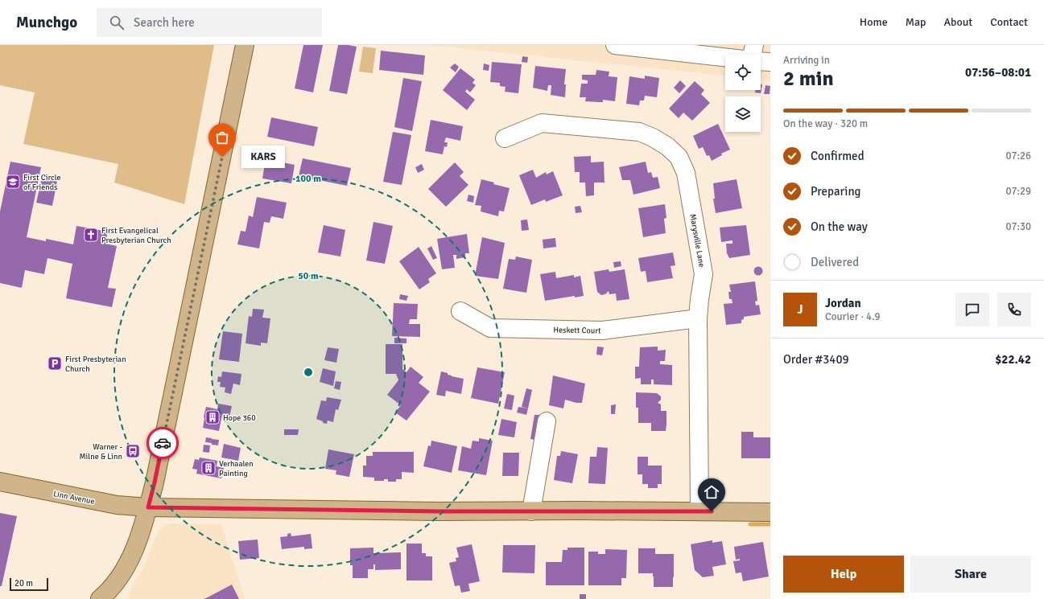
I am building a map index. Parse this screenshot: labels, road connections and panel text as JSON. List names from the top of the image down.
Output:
{
  "streets": {
    "main road": ["Linn Avenue"],
    "street": ["Marysville Lane", "Heskett Court"]
  },
  "crossings": [
    ["Marysville Lane", "Heskett Court"],
    ["Marysville Lane", "Linn Avenue"]
  ],
  "places": {
    "other": ["KARS"],
    "school or university": ["First Circle of Friends"],
    "church": ["First Evangelical Presbyterian Church"],
    "parking": ["First Presbyterian Church"],
    "building": ["Hope 360", "Verhaalen Painting"],
    "bus stop": ["Warner - Milne & Linn"]
  },
  "scale_bar": "20 m",
  "page": {
    "header": "Munchgo",
    "search": "Search here",
    "nav": [
      "Home",
      "Map",
      "About",
      "Contact"
    ],
    "heading": ["2 min", "Arriving in", "07:56–08:01"],
    "panel": [
      "Jordan",
      "Courier · 4.9",
      "Order #3409",
      "$22.42"
    ],
    "bar": "On the way · 320 m",
    "list": [
      ["Confirmed", "07:26"],
      ["Preparing", "07:29"],
      ["On the way", "07:30"],
      "Delivered"
    ],
    "bubble": "KARS",
    "round": "J",
    "buttons": ["Help", "Share"],
    "scale": "20 m"
  },
  "rings": ["100 m", "50 m"]
}
